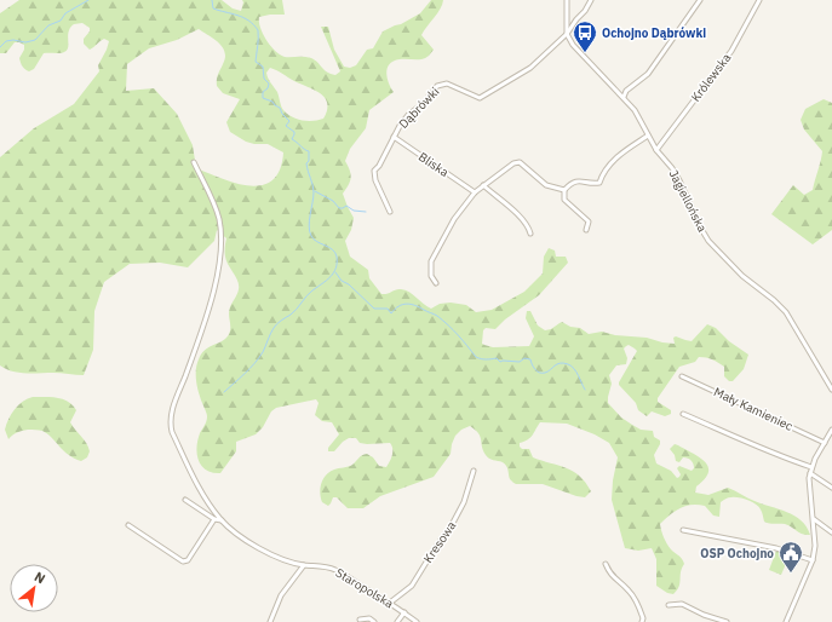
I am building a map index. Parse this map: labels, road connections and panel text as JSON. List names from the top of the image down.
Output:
{
  "streets": {
    "street": [
      "Królewska",
      "Dąbrówki",
      "Bliska",
      "Jagiellońska",
      "Mały Kamieniec",
      "Kresowa",
      "Staropolska"
    ]
  },
  "crossings": [
    ["Królewska", "Jagiellońska"],
    ["Dąbrówki", "Bliska"],
    ["Dąbrówki", "Jagiellońska"],
    ["Kresowa", "Staropolska"]
  ],
  "places": {
    "bus stop": ["Ochojno Dąbrówki"],
    "public building": ["OSP Ochojno"]
  },
  "north": "top right"
}
